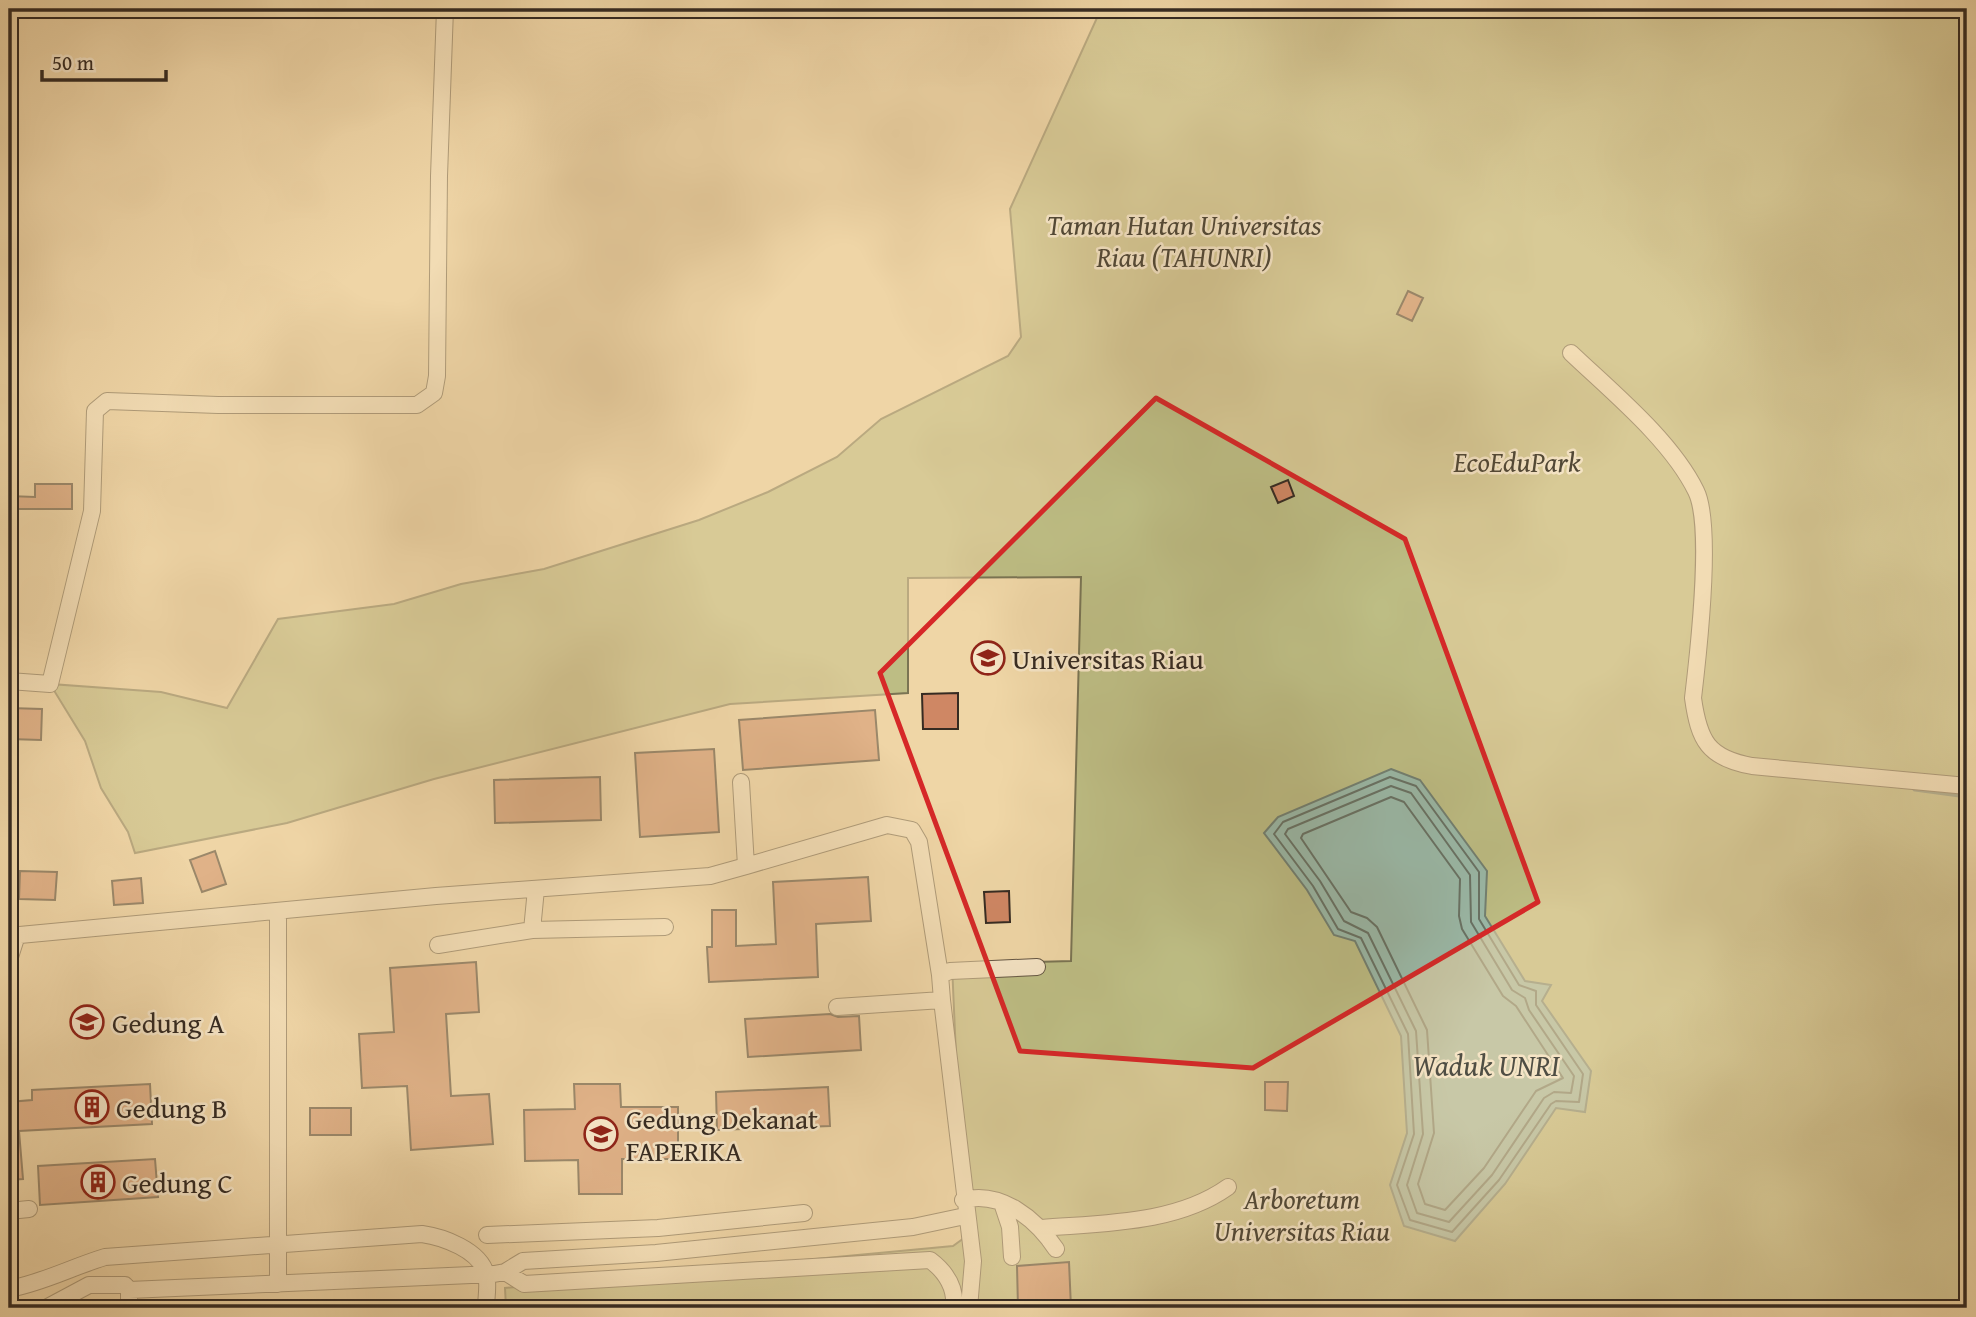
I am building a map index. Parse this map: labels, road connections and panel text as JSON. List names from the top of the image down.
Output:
{
  "water": ["Waduk UNRI"],
  "parks": ["Taman Hutan Universitas Riau (TAHUNRI)", "EcoEduPark", "Arboretum Universitas Riau"],
  "places": {
    "school or university": ["Universitas Riau", "Gedung A", "Gedung Dekanat FAPERIKA"],
    "building": ["Gedung B", "Gedung C"]
  },
  "scale_bar": "50 m"
}
